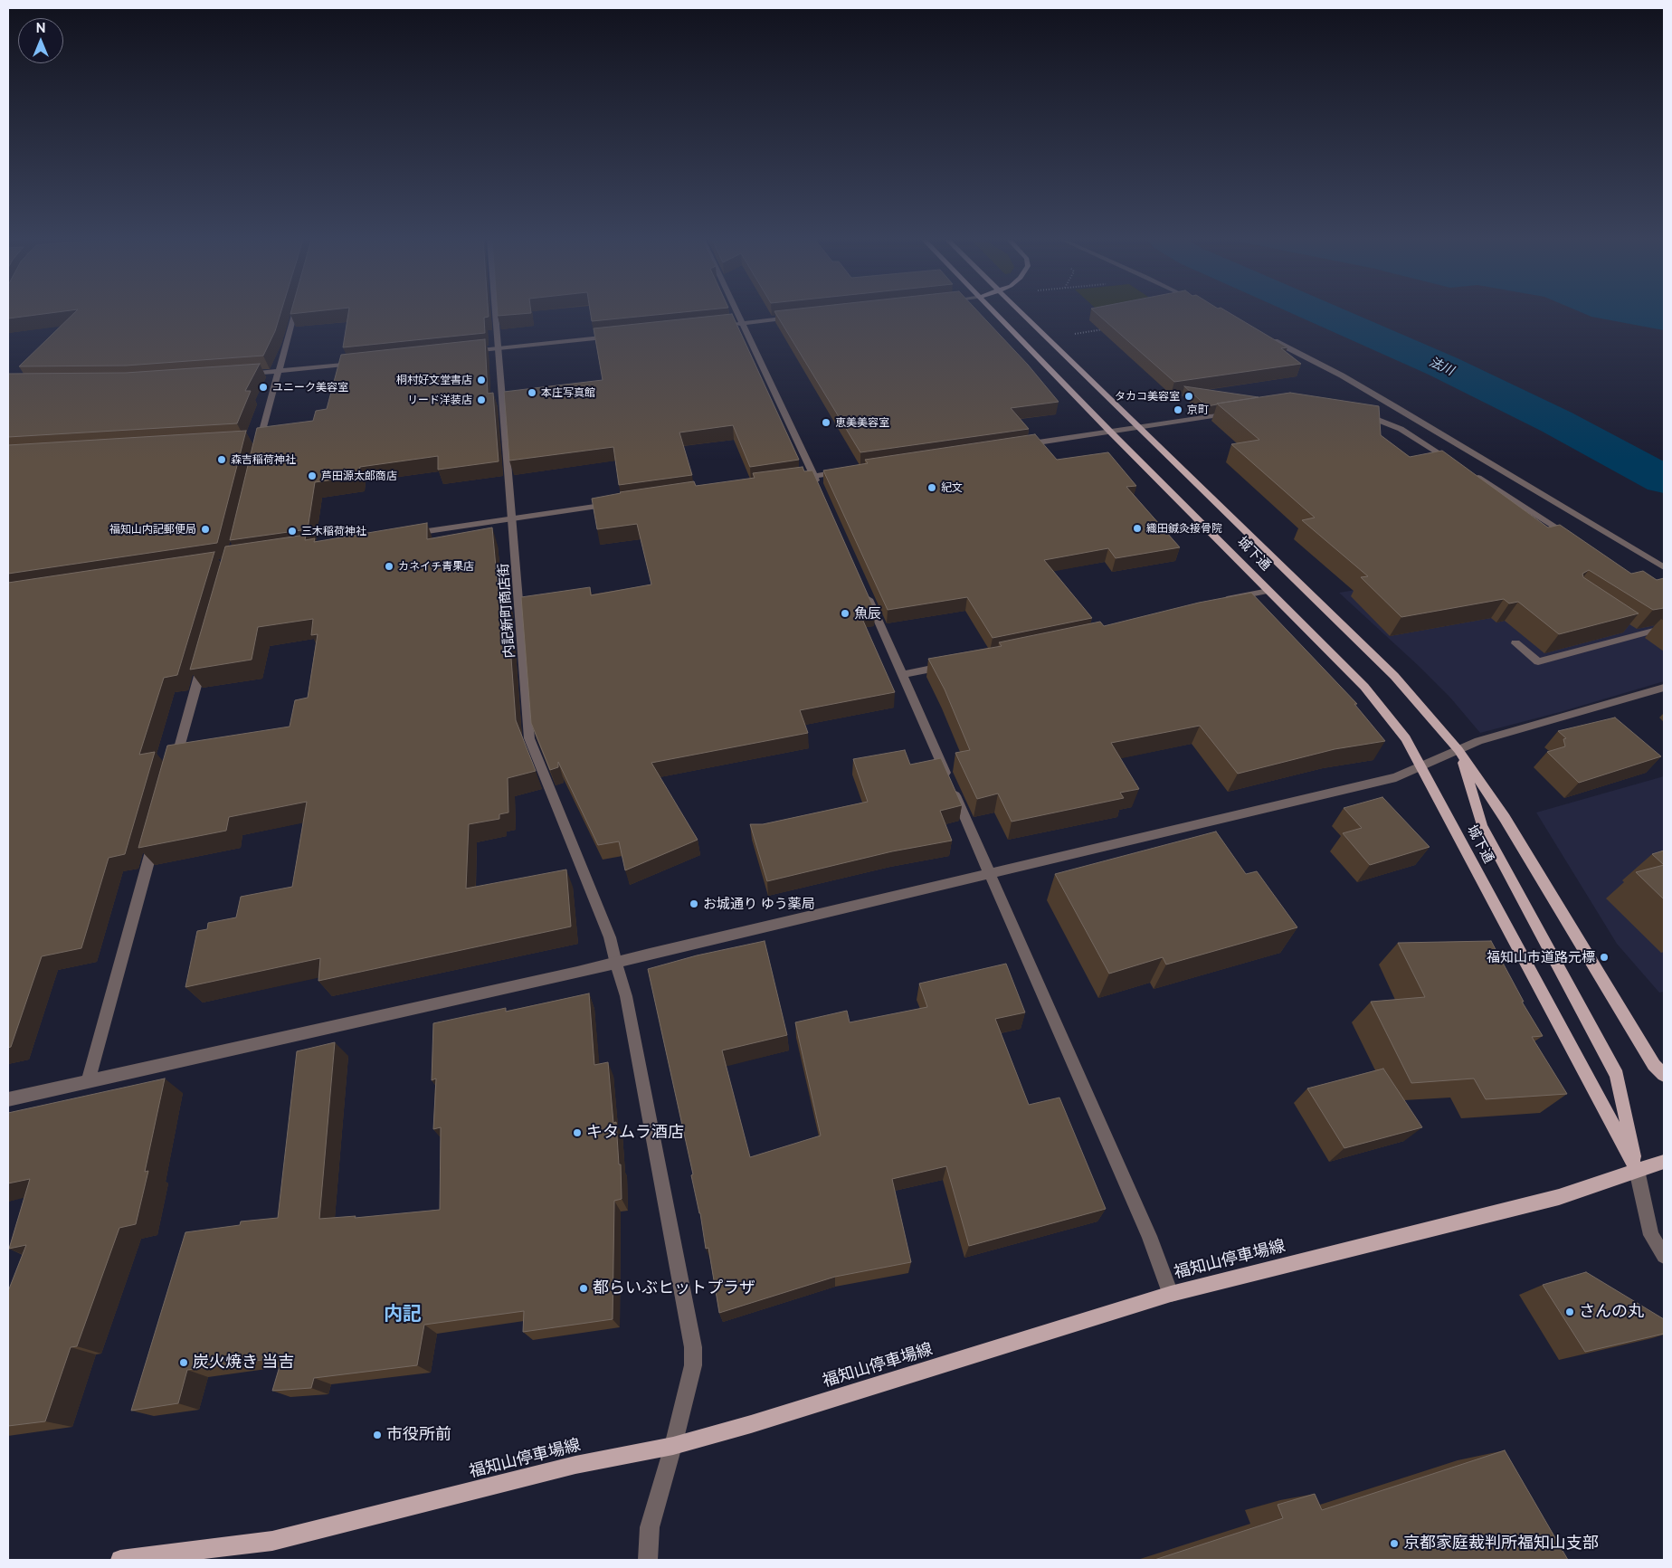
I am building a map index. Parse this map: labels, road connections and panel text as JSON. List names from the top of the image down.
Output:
{
  "streets": {
    "main road": ["城下通", "福知山停車場線"],
    "street": ["内記新町商店街"]
  },
  "crossings": [
    ["城下通", "福知山停車場線"],
    ["内記新町商店街", "福知山停車場線"]
  ],
  "districts": ["内記"],
  "water": ["法川"],
  "places": [
    "桐村好文堂書店",
    "ユニーク美容室",
    "本庄写真館",
    "タカコ美容室",
    "リード洋装店",
    "京町",
    "恵美美容室",
    "森吉稲荷神社",
    "芦田源太郎商店",
    "紀文",
    "織田鍼灸接骨院",
    "福知山内記郵便局",
    "三木稲荷神社",
    "カネイチ青果店",
    "魚辰",
    "お城通り ゆう薬局",
    "福知山市道路元標",
    "キタムラ酒店",
    "都らいぶヒットプラザ",
    "さんの丸",
    "炭火焼き 当吉",
    "市役所前",
    "京都家庭裁判所福知山支部"
  ],
  "north": "top"
}
